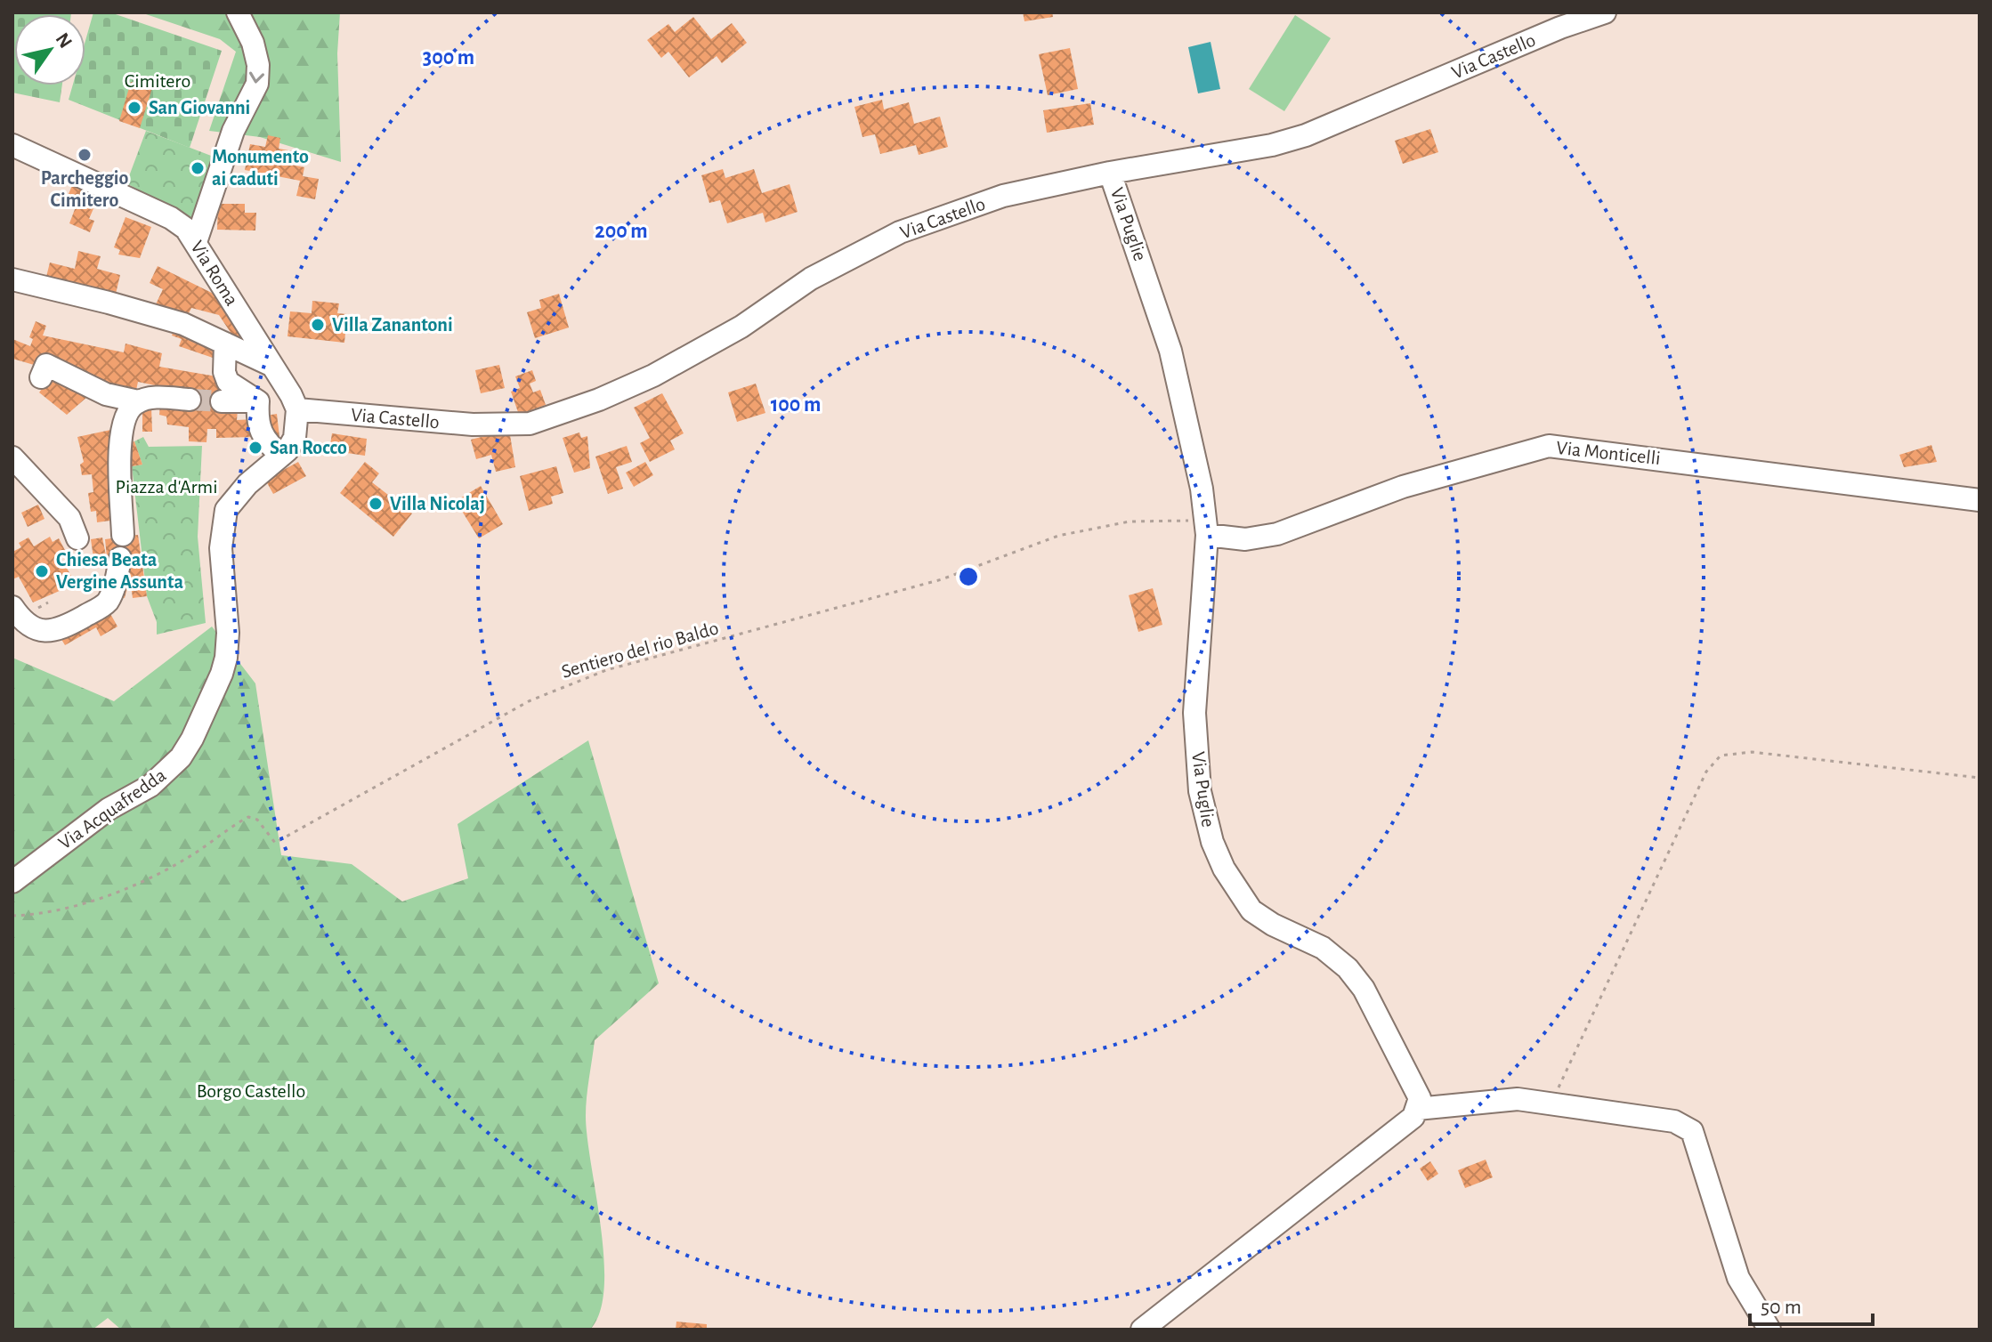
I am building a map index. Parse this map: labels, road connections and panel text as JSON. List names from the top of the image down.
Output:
{
  "streets": {
    "street": [
      "Via Castello",
      "Via Puglie",
      "Via Roma",
      "Via Monticelli",
      "Via Acquafredda"
    ],
    "path": ["Sentiero del rio Baldo"]
  },
  "crossings": [
    ["Via Castello", "Via Puglie"],
    ["Via Castello", "Via Roma"],
    ["Via Puglie", "Via Monticelli"],
    ["Via Puglie", "Sentiero del rio Baldo"],
    ["Via Monticelli", "Sentiero del rio Baldo"]
  ],
  "parks": ["Cimitero", "Piazza d'Armi", "Borgo Castello"],
  "places": [
    "San Giovanni",
    "Parcheggio Cimitero",
    "Monumento ai caduti",
    "Villa Zanantoni",
    "San Rocco",
    "Villa Nicolaj",
    "Chiesa Beata Vergine Assunta"
  ],
  "scale_bar": "50 m",
  "north": "top right",
  "rings": ["300 m", "200 m", "100 m"]
}
